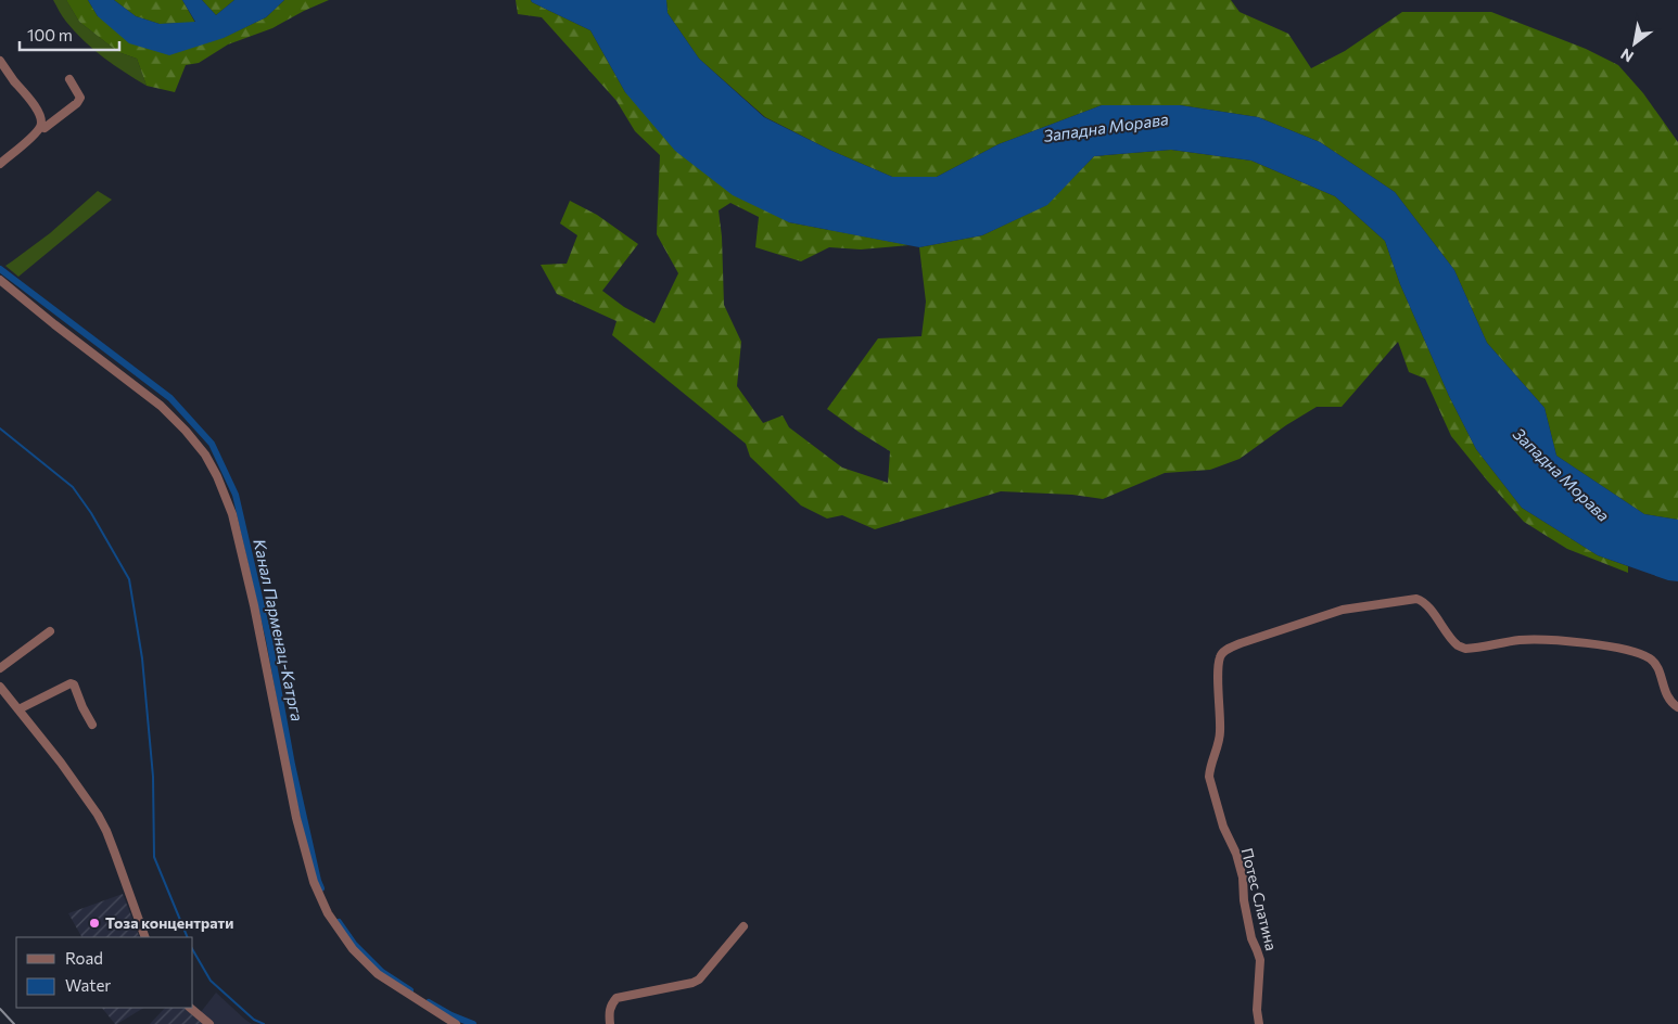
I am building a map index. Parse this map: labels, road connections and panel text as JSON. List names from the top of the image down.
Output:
{
  "streets": {
    "street": ["Потес Слатина"]
  },
  "water": ["Западна Морава", "Канал Парменац-Катрга"],
  "places": ["Тоза концентрати"],
  "legend": ["Road", "Water"],
  "scale_bar": "100 m",
  "north": "bottom left"
}
